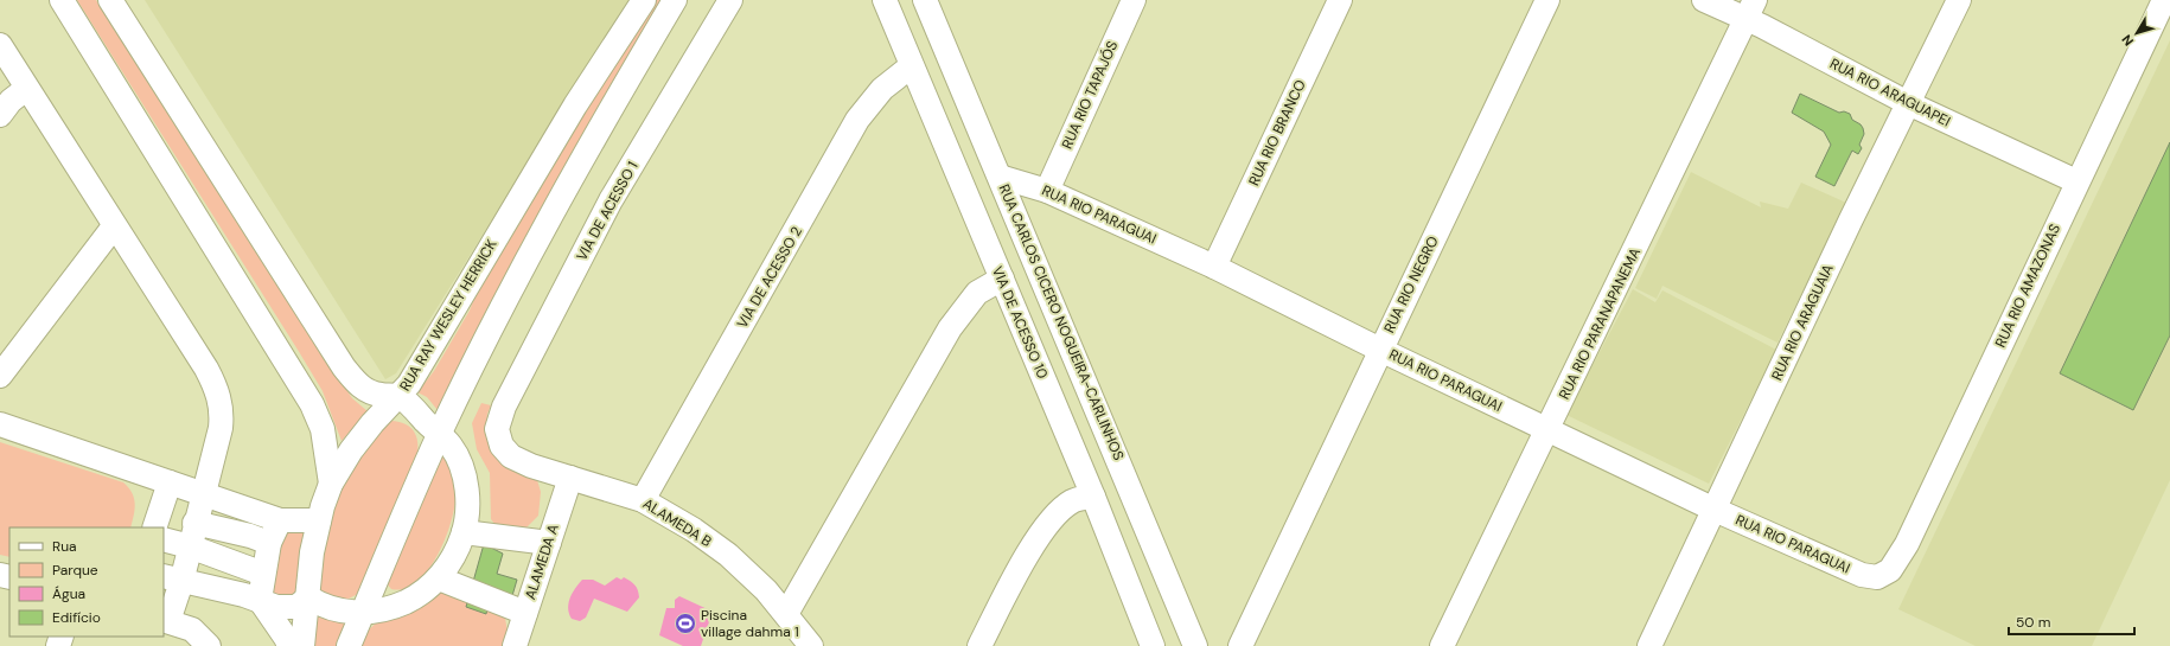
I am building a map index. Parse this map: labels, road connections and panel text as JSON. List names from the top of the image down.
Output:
{
  "streets": {
    "street": [
      "RUA RIO ARAGUAPEI",
      "RUA RIO TAPAJÓS",
      "RUA RIO BRANCO",
      "VIA DE ACESSO 1",
      "RUA RIO PARAGUAI",
      "VIA DE ACESSO 2",
      "RUA RIO NEGRO",
      "RUA RIO AMAZONAS",
      "RUA RAY WESLEY HERRICK",
      "VIA DE ACESSO 10",
      "RUA CARLOS CICERO NOGUEIRA-CARLINHOS",
      "RUA RIO ARAGUAIA",
      "RUA RIO PARANAPANEMA",
      "ALAMEDA B",
      "ALAMEDA A"
    ]
  },
  "crossings": [
    ["RUA RIO ARAGUAPEI", "RUA RIO AMAZONAS"],
    ["RUA RIO ARAGUAPEI", "RUA RIO ARAGUAIA"],
    ["RUA RIO ARAGUAPEI", "RUA RIO PARANAPANEMA"],
    ["RUA RIO TAPAJÓS", "RUA RIO PARAGUAI"],
    ["RUA RIO BRANCO", "RUA RIO PARAGUAI"],
    ["VIA DE ACESSO 1", "ALAMEDA B"],
    ["RUA RIO PARAGUAI", "RUA RIO NEGRO"],
    ["RUA RIO PARAGUAI", "RUA RIO AMAZONAS"],
    ["RUA RIO PARAGUAI", "RUA CARLOS CICERO NOGUEIRA-CARLINHOS"],
    ["RUA RIO PARAGUAI", "RUA RIO ARAGUAIA"],
    ["RUA RIO PARAGUAI", "RUA RIO PARANAPANEMA"],
    ["VIA DE ACESSO 2", "VIA DE ACESSO 10"],
    ["VIA DE ACESSO 2", "ALAMEDA B"],
    ["ALAMEDA B", "ALAMEDA A"]
  ],
  "places": {
    "sports": ["Piscina village dahma 1"]
  },
  "legend": [
    "Rua",
    "Parque",
    "Água",
    "Edifício"
  ],
  "scale_bar": "50 m",
  "north": "bottom left"
}
